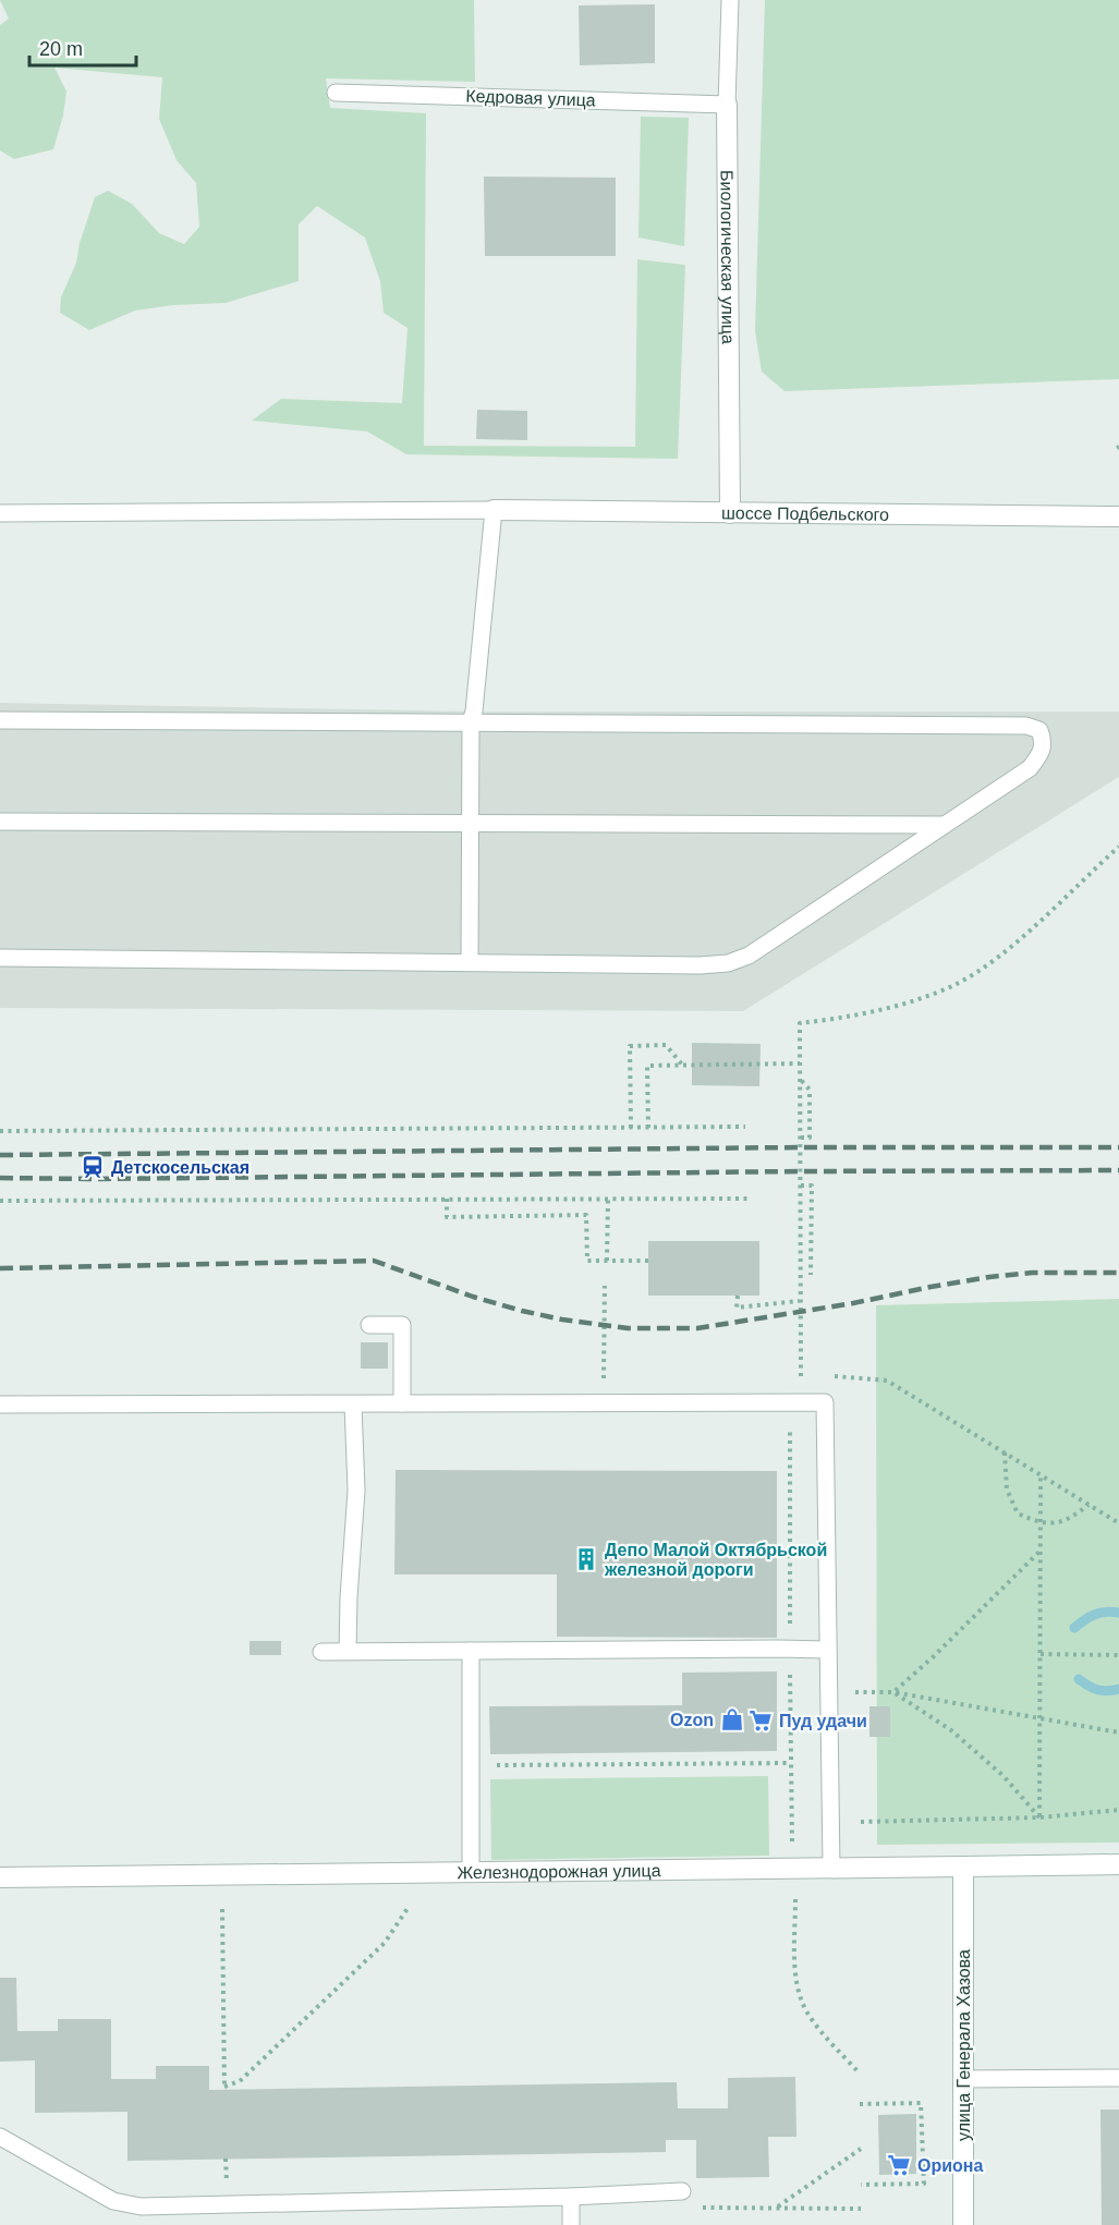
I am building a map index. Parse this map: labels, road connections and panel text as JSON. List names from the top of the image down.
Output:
{
  "streets": {
    "street": [
      "Биологическая улица",
      "шоссе Подбельского",
      "Железнодорожная улица",
      "улица Генерала Хазова"
    ],
    "lane": ["Кедровая улица"]
  },
  "crossings": [
    ["Кедровая улица", "Биологическая улица"],
    ["Биологическая улица", "шоссе Подбельского"],
    ["Железнодорожная улица", "улица Генерала Хазова"]
  ],
  "places": {
    "station": ["Детскосельская"],
    "building": ["Депо Малой Октябрьской железной дороги"],
    "shop": ["Ozon"],
    "supermarket": ["Пуд удачи", "Ориона"]
  },
  "scale_bar": "20 m"
}
